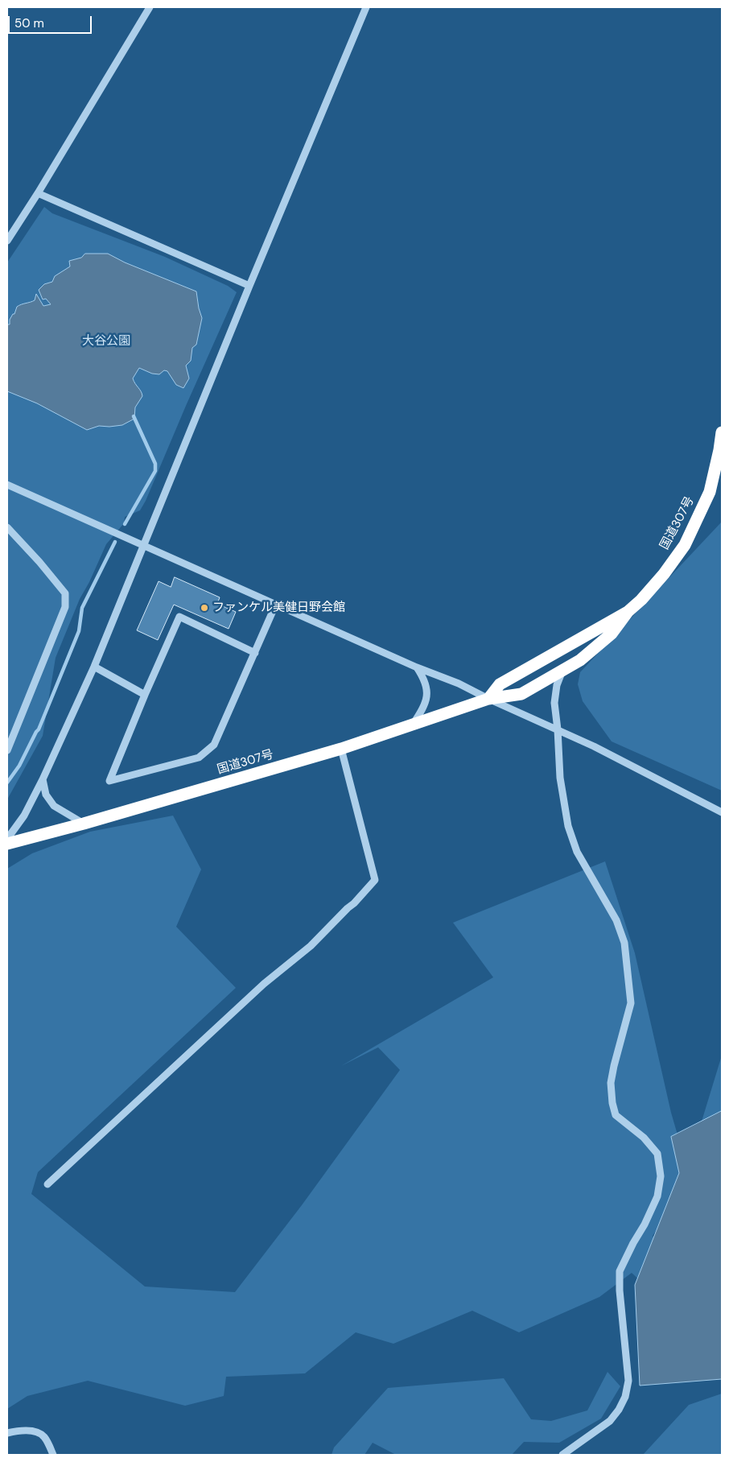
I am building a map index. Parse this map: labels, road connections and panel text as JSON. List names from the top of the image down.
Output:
{
  "streets": {
    "highway": ["国道307号"]
  },
  "parks": ["大谷公園"],
  "places": ["ファンケル美健日野会館"],
  "scale_bar": "50 m"
}
